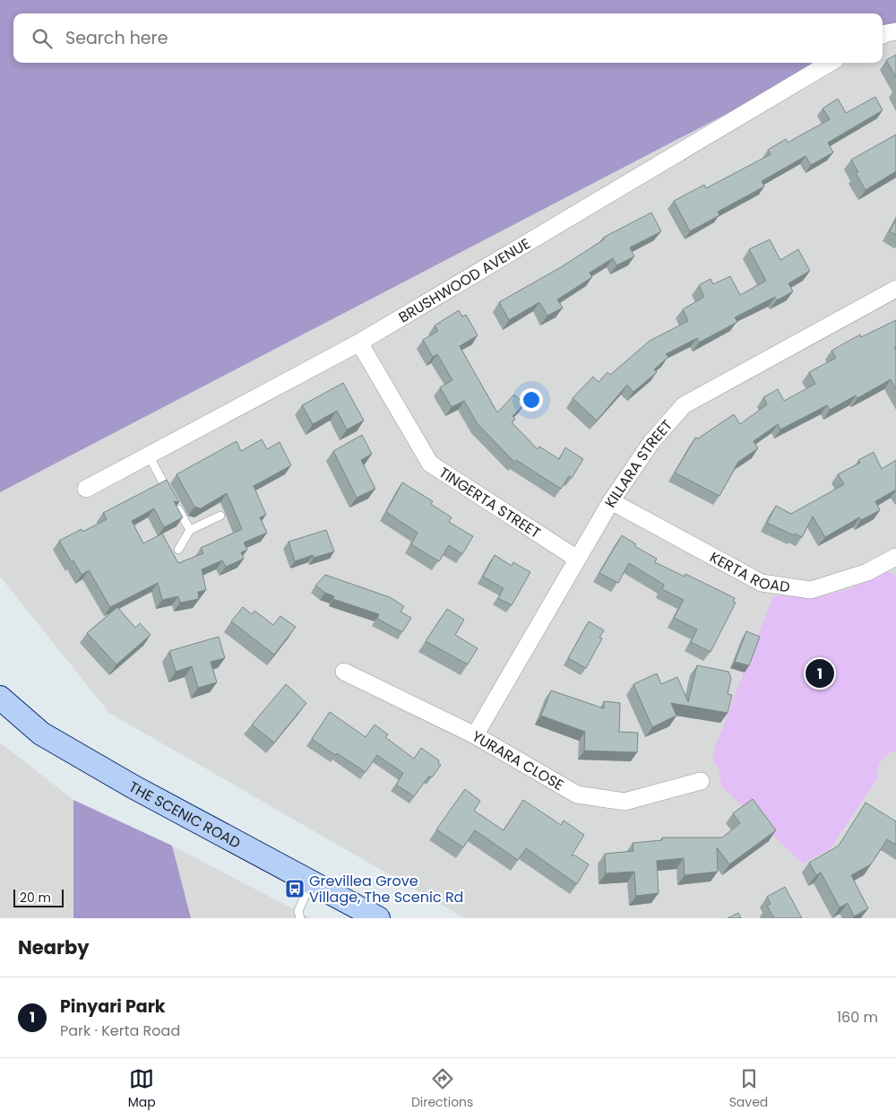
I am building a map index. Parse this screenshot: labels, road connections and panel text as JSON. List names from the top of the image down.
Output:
{
  "streets": {
    "main road": ["THE SCENIC ROAD"],
    "street": [
      "BRUSHWOOD AVENUE",
      "KILLARA STREET",
      "TINGERTA STREET",
      "KERTA ROAD",
      "YURARA CLOSE"
    ]
  },
  "crossings": [
    ["BRUSHWOOD AVENUE", "TINGERTA STREET"],
    ["KILLARA STREET", "TINGERTA STREET"],
    ["KILLARA STREET", "KERTA ROAD"],
    ["KILLARA STREET", "YURARA CLOSE"]
  ],
  "places": {
    "bus stop": ["Grevillea Grove Village, The Scenic Rd"]
  },
  "scale_bar": "20 m",
  "page": {
    "search": "Search here",
    "pins": "1",
    "scale": "20 m",
    "heading": "Nearby",
    "list": [
      {
        "mark": "1",
        "name": "Pinyari Park",
        "note": "Park · Kerta Road",
        "value": "160 m"
      }
    ],
    "nav": ["Map", "Directions", "Saved"]
  }
}
